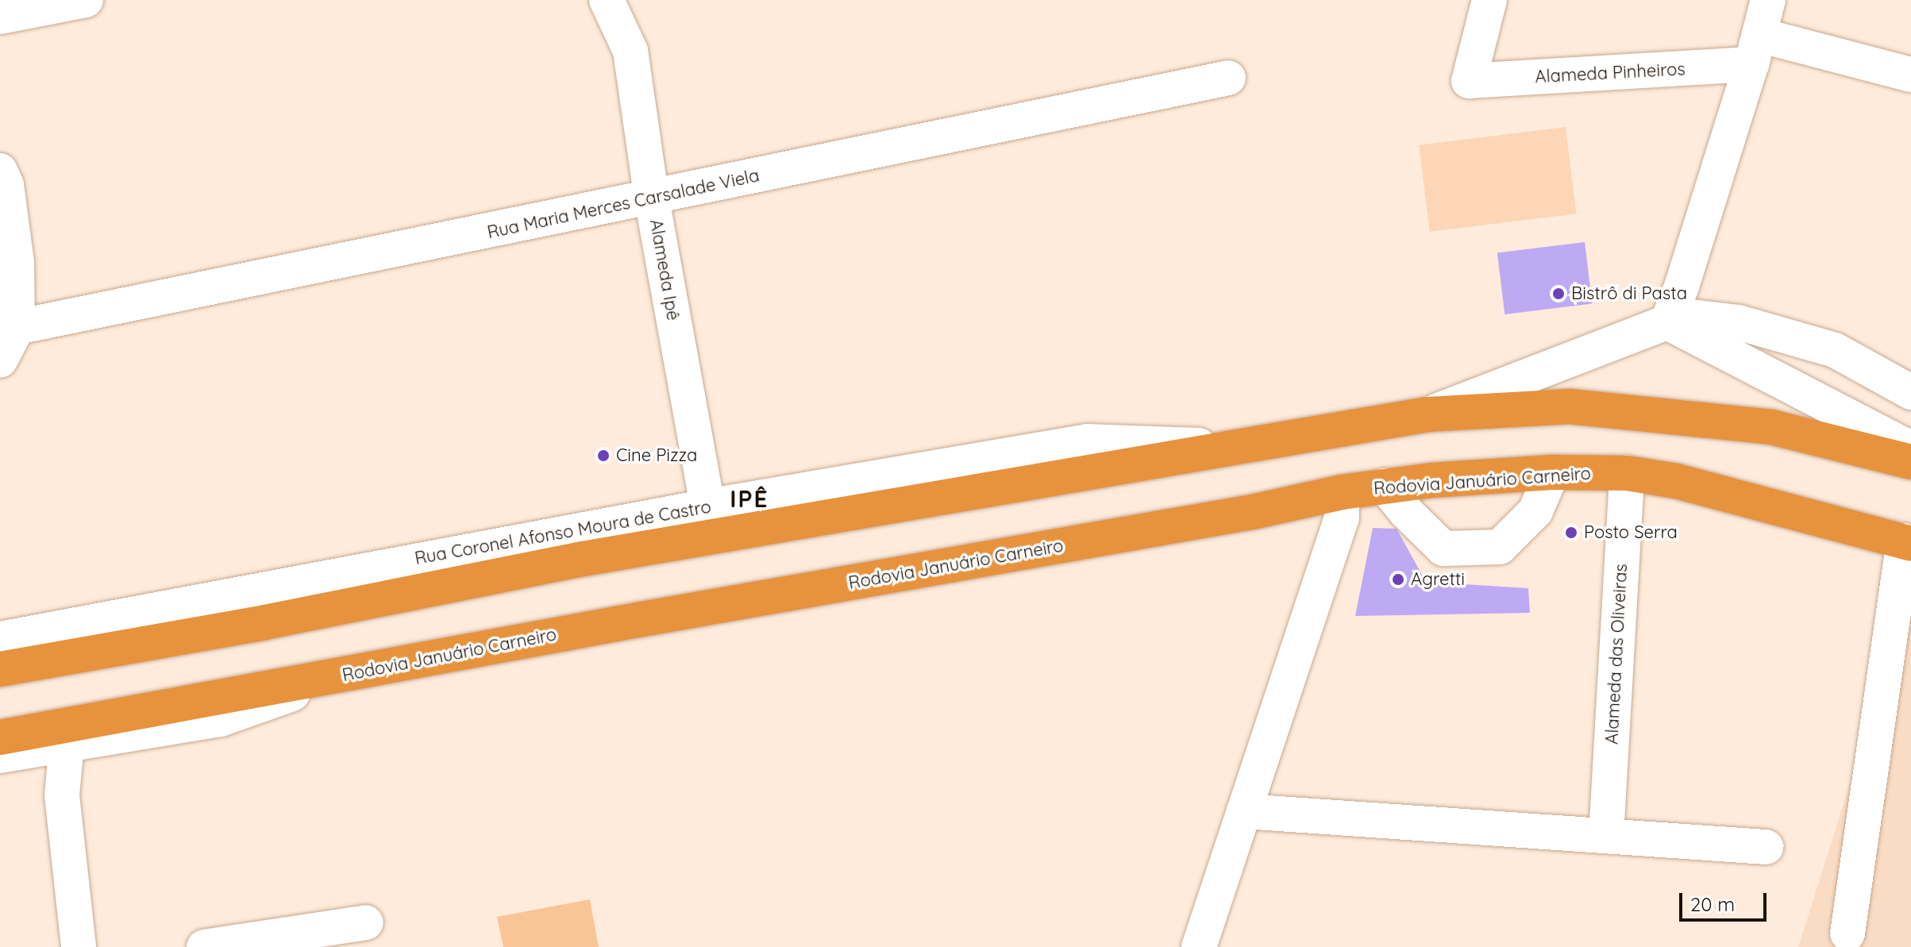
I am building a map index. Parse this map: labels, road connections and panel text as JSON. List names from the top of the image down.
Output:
{
  "streets": {
    "highway": ["Rodovia Januário Carneiro"],
    "street": [
      "Alameda Pinheiros",
      "Rua Maria Merces Carsalade Viela",
      "Alameda Ipê",
      "Rua Coronel Afonso Moura de Castro",
      "Alameda das Oliveiras"
    ]
  },
  "crossings": [
    ["Rua Maria Merces Carsalade Viela", "Alameda Ipê"],
    ["Alameda Ipê", "Rua Coronel Afonso Moura de Castro"],
    ["Rodovia Januário Carneiro", "Alameda das Oliveiras"]
  ],
  "districts": ["IPÊ"],
  "places": [
    "Bistrô di Pasta",
    "Cine Pizza",
    "Posto Serra",
    "Agretti"
  ],
  "scale_bar": "20 m"
}
